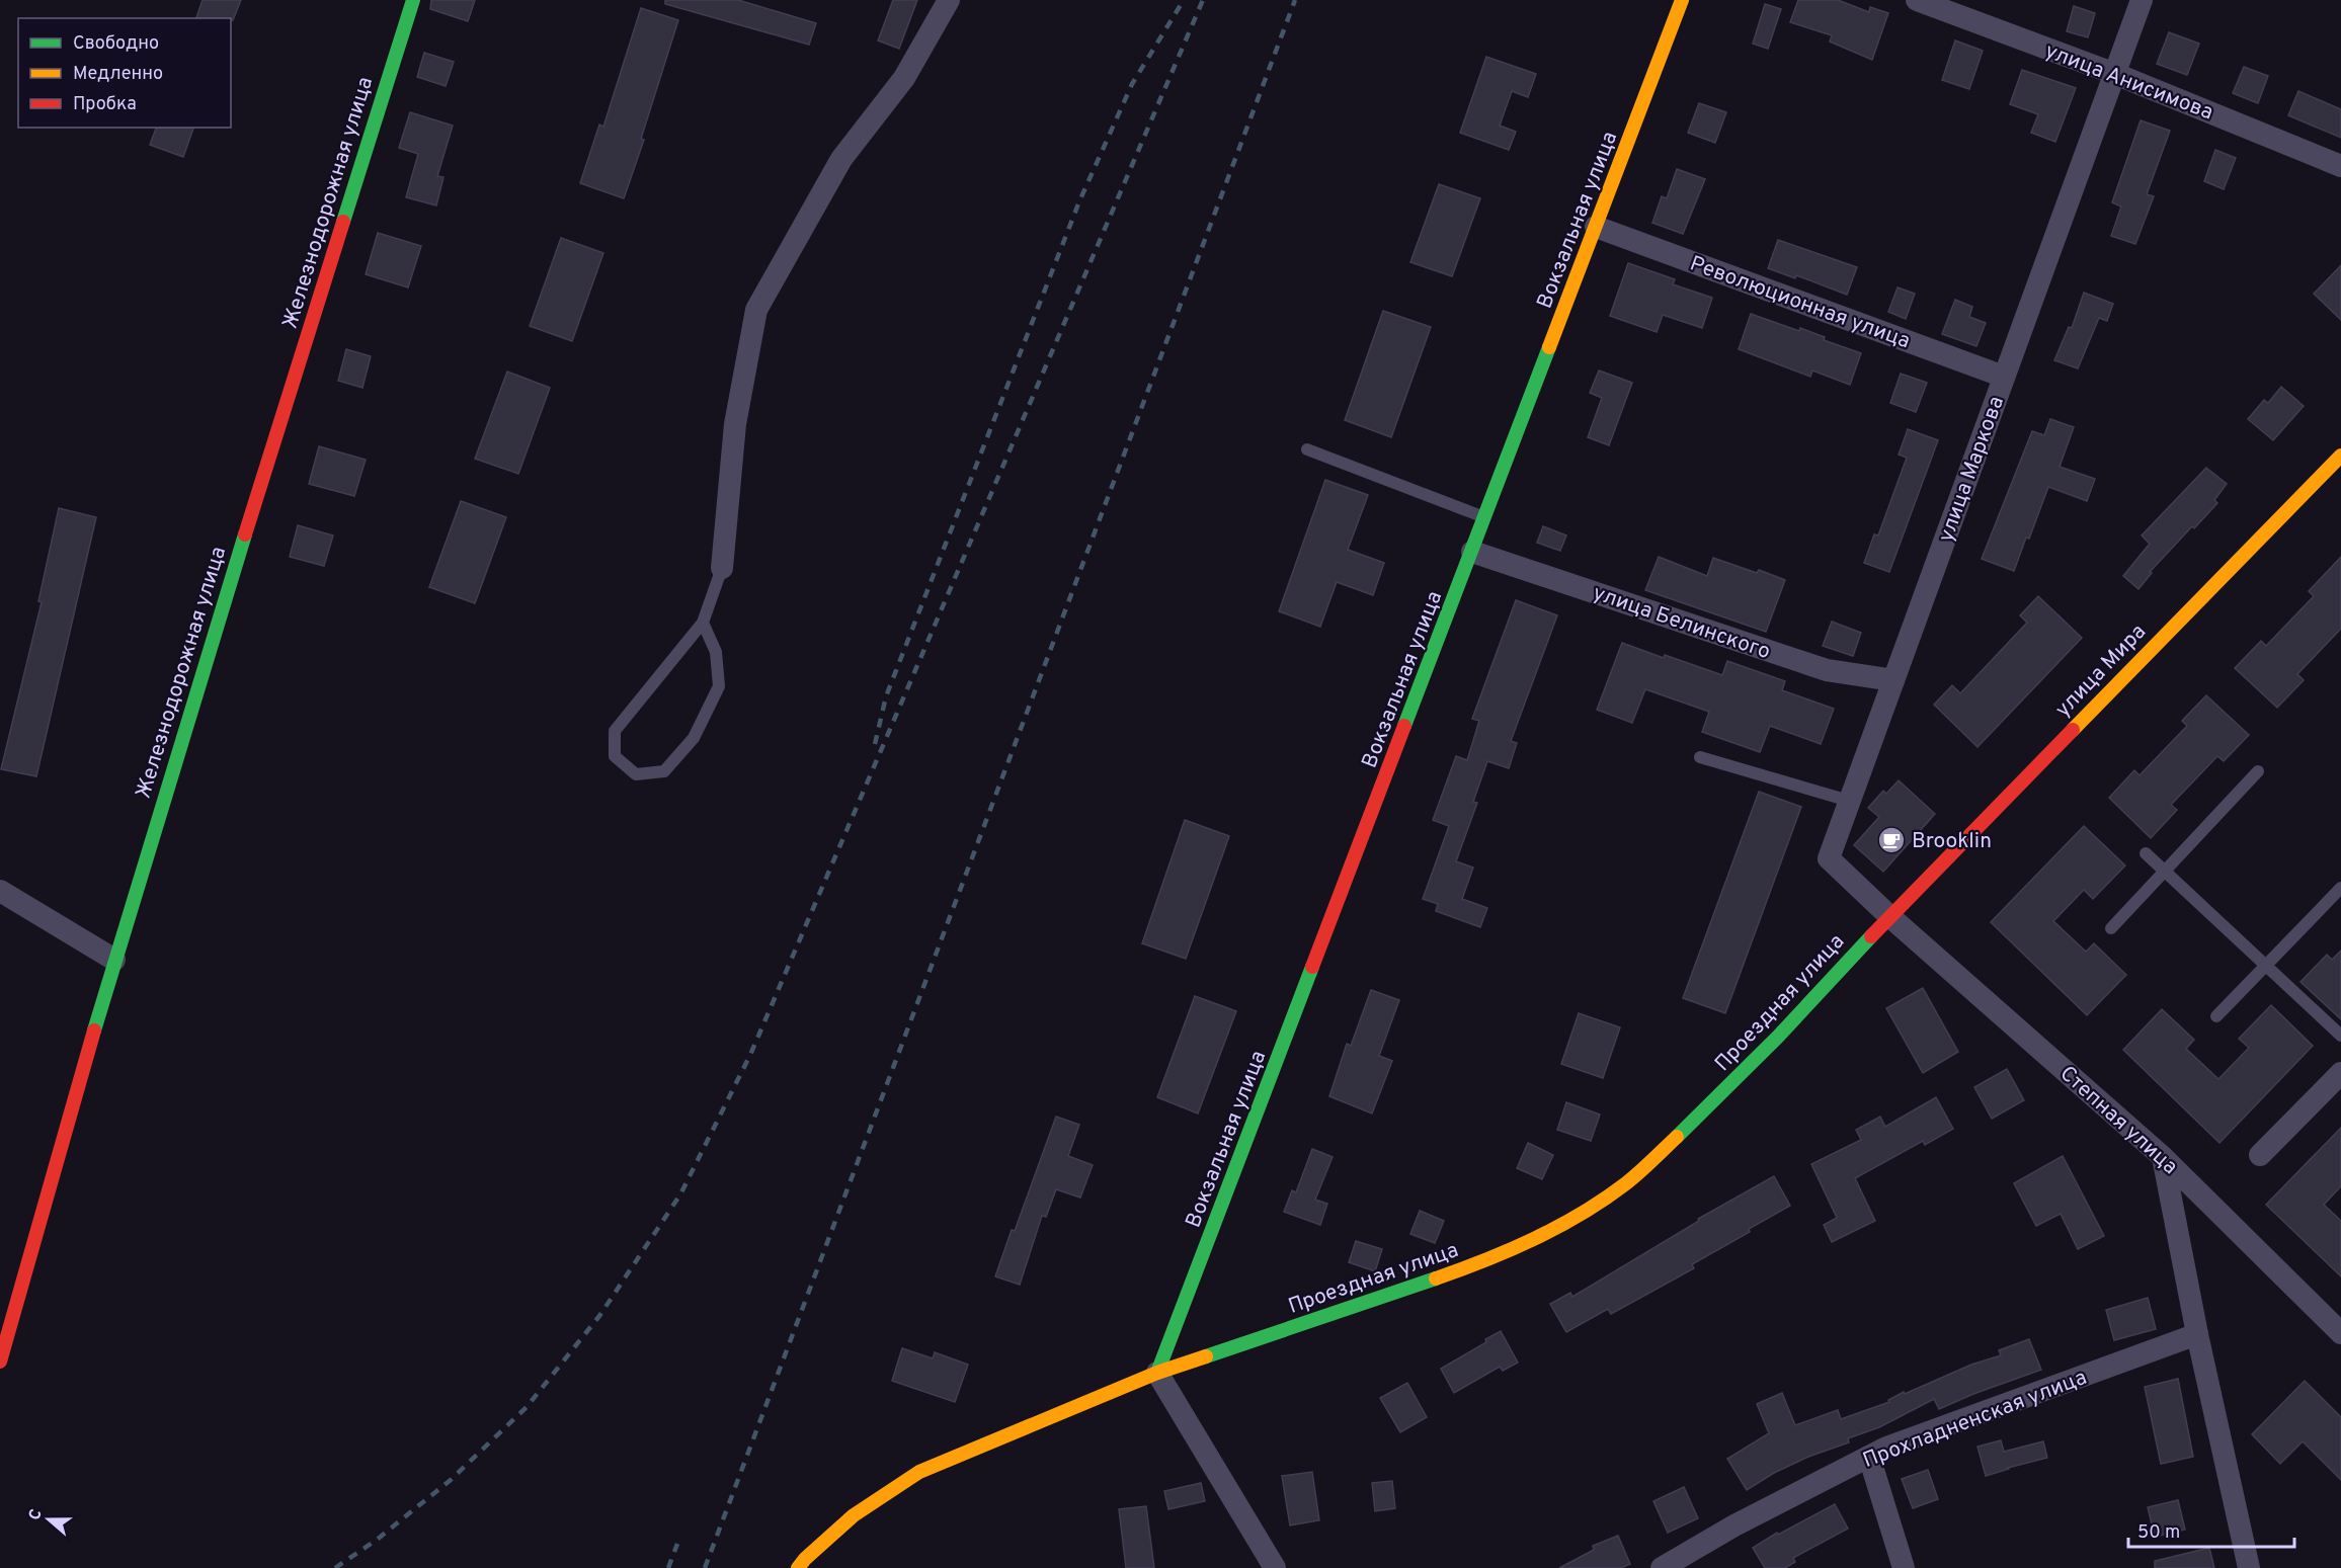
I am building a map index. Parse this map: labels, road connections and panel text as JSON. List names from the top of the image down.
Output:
{
  "streets": {
    "street": [
      "улица Анисимова",
      "Железнодорожная улица",
      "Вокзальная улица",
      "Революционная улица",
      "улица Маркова",
      "улица Белинского",
      "улица Мира",
      "Проездная улица",
      "Степная улица",
      "Прохладненская улица"
    ]
  },
  "crossings": [
    ["улица Анисимова", "улица Маркова"],
    ["Вокзальная улица", "Революционная улица"],
    ["Вокзальная улица", "улица Белинского"],
    ["Вокзальная улица", "Проездная улица"],
    ["Революционная улица", "улица Маркова"],
    ["улица Маркова", "улица Белинского"],
    ["улица Маркова", "улица Мира"],
    ["улица Маркова", "Проездная улица"],
    ["улица Маркова", "Степная улица"],
    ["улица Мира", "Проездная улица"],
    ["улица Мира", "Степная улица"],
    ["Проездная улица", "Степная улица"]
  ],
  "places": {
    "cafe": ["Brooklin"]
  },
  "legend": ["Свободно", "Медленно", "Пробка"],
  "scale_bar": "50 m",
  "north": "left"
}
